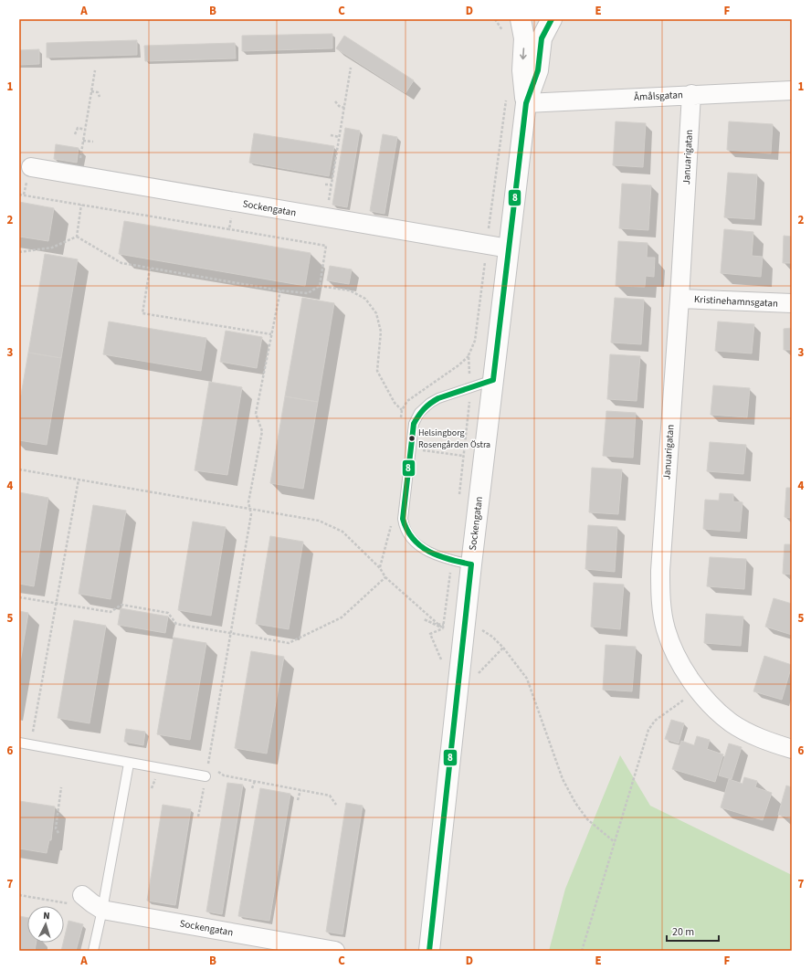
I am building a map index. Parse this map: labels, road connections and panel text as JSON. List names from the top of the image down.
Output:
{
  "streets": {
    "street": [
      "Åmålsgatan",
      "Januarigatan",
      "Sockengatan",
      "Kristinehamnsgatan"
    ]
  },
  "crossings": [
    ["Åmålsgatan", "Januarigatan"],
    ["Åmålsgatan", "Sockengatan"],
    ["Januarigatan", "Kristinehamnsgatan"]
  ],
  "places": ["Helsingborg Rosengården Östra"],
  "lines": ["transit line 8"],
  "scale_bar": "20 m",
  "north": "top",
  "grid": {
    "columns": [
      "A",
      "B",
      "C",
      "D",
      "E",
      "F"
    ],
    "rows": [
      "1",
      "2",
      "3",
      "4",
      "5",
      "6",
      "7"
    ]
  }
}
